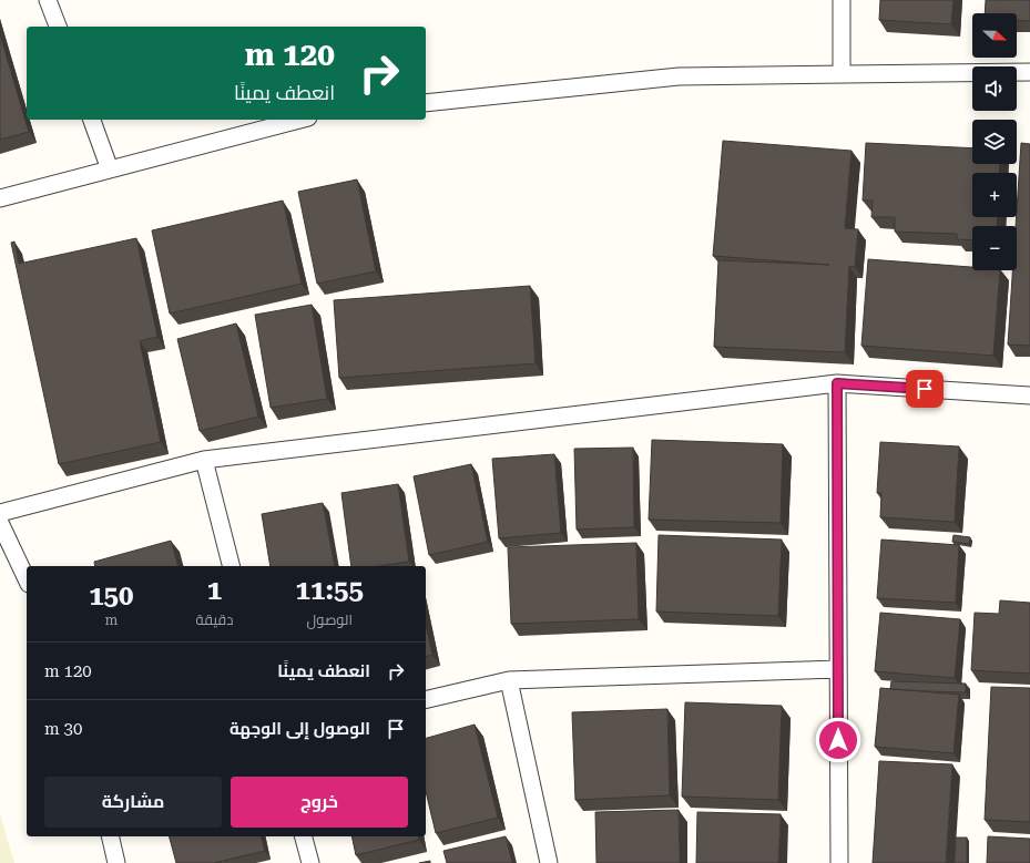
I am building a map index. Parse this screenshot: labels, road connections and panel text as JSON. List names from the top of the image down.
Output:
{
  "north": "right",
  "page": {
    "map_buttons": ["+", "−"],
    "turn": ["120 m", "انعطف يمينًا"],
    "eta": [
      "11:55",
      "الوصول",
      "1",
      "دقيقة",
      "150",
      "m"
    ],
    "list": [
      {
        "name": "انعطف يمينًا",
        "value": "120 m"
      },
      {
        "name": "الوصول إلى الوجهة",
        "value": "30 m"
      }
    ],
    "buttons": ["خروج", "مشاركة"]
  }
}
